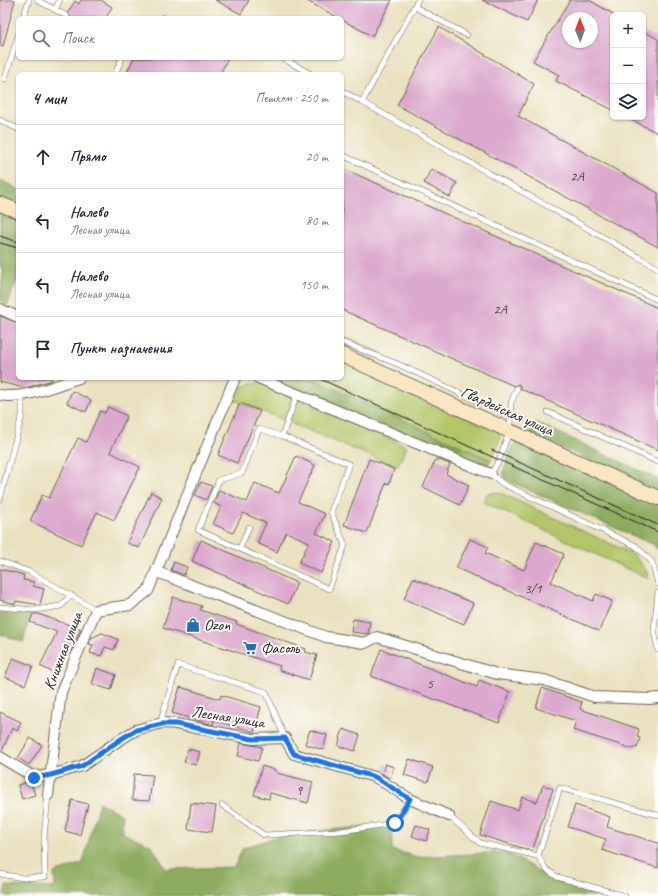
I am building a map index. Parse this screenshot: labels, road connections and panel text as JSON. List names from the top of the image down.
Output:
{
  "streets": {
    "street": ["Гвардейская улица", "Книжная улица", "Лесная улица"]
  },
  "crossings": [
    ["Книжная улица", "Лесная улица"]
  ],
  "places": {
    "shop": ["Ozon"],
    "supermarket": ["Фасоль"]
  },
  "house_numbers": [
    "2А",
    "2А",
    "3/1",
    "5",
    "9"
  ],
  "north": "top",
  "page": {
    "map_buttons": ["+", "−"],
    "search": "Поиск",
    "heading": ["4 мин", "Пешком · 250 m"],
    "list": [
      ["Прямо", "20 m"],
      ["Налево", "Лесная улица", "80 m"],
      ["Налево", "Лесная улица", "150 m"],
      "Пункт назначения"
    ]
  }
}
